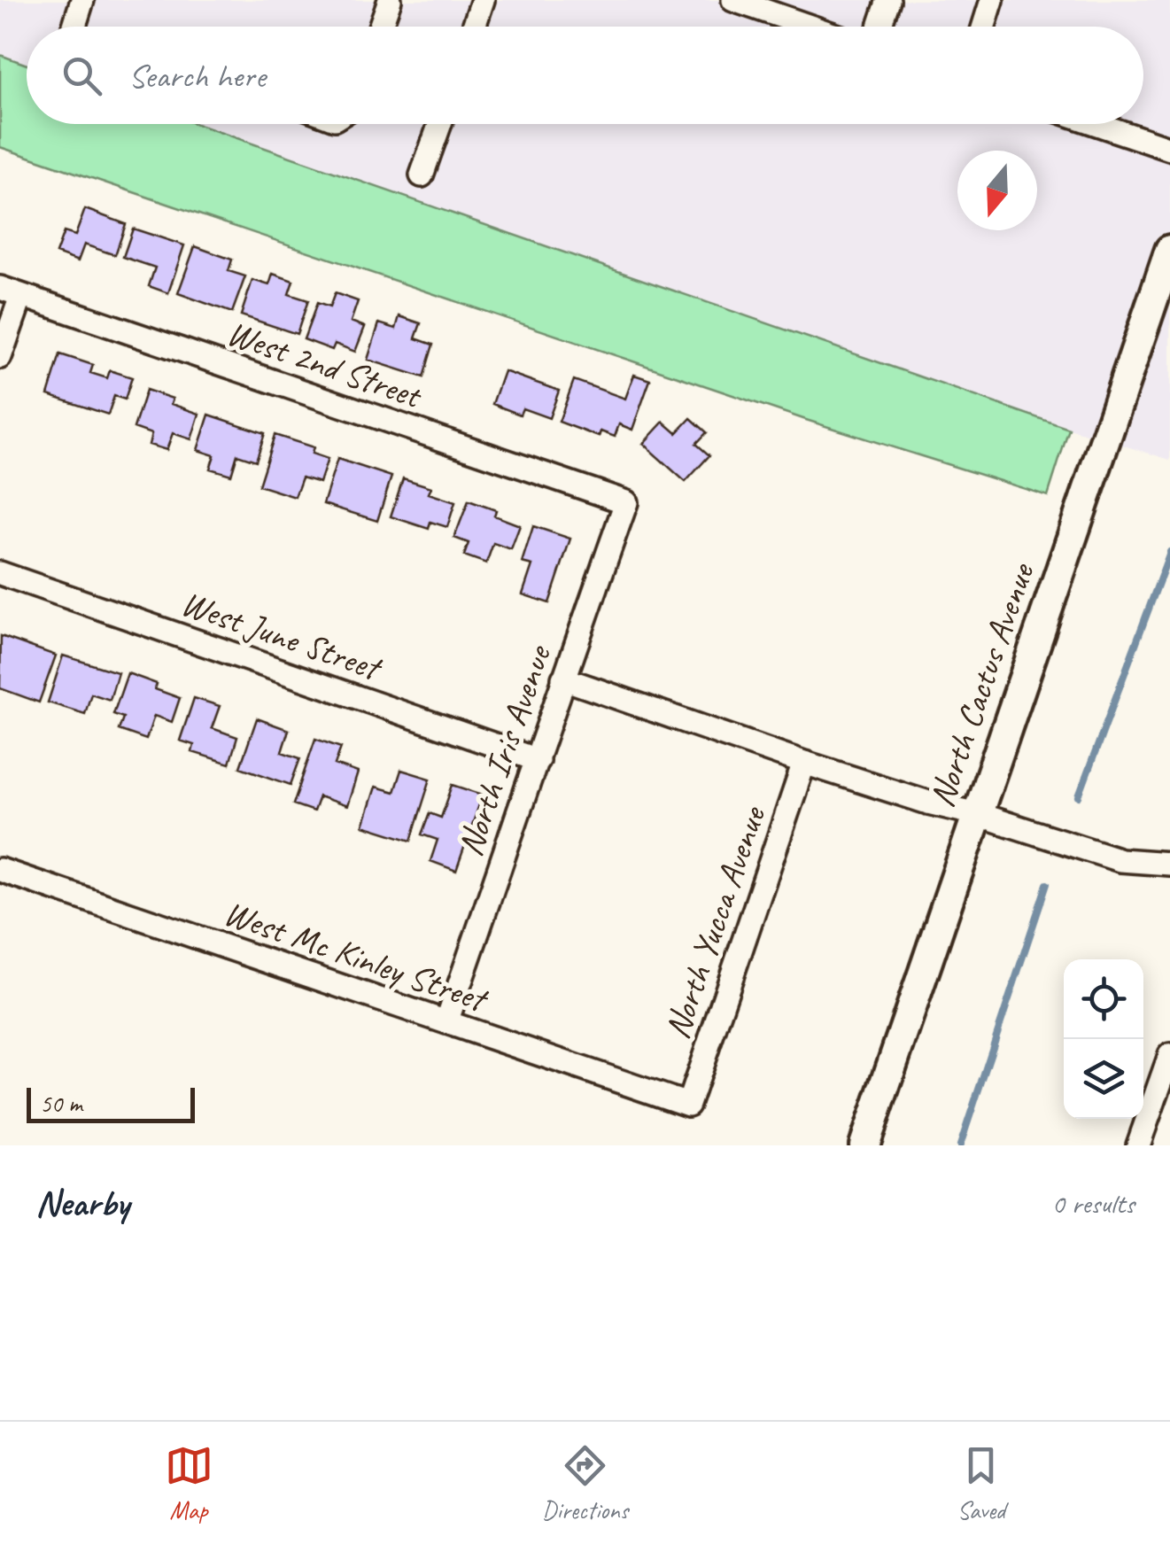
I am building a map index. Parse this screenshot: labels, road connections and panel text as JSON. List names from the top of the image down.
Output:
{
  "streets": {
    "main road": ["North Cactus Avenue"],
    "street": [
      "West 2nd Street",
      "West June Street",
      "North Iris Avenue",
      "North Yucca Avenue",
      "West Mc Kinley Street"
    ]
  },
  "crossings": [
    ["West 2nd Street", "North Iris Avenue"],
    ["West June Street", "North Iris Avenue"],
    ["North Iris Avenue", "West Mc Kinley Street"],
    ["North Yucca Avenue", "West Mc Kinley Street"]
  ],
  "scale_bar": "50 m",
  "north": "bottom",
  "page": {
    "search": "Search here",
    "scale": "50 m",
    "heading": ["Nearby", "0 results"],
    "nav": ["Map", "Directions", "Saved"]
  }
}
